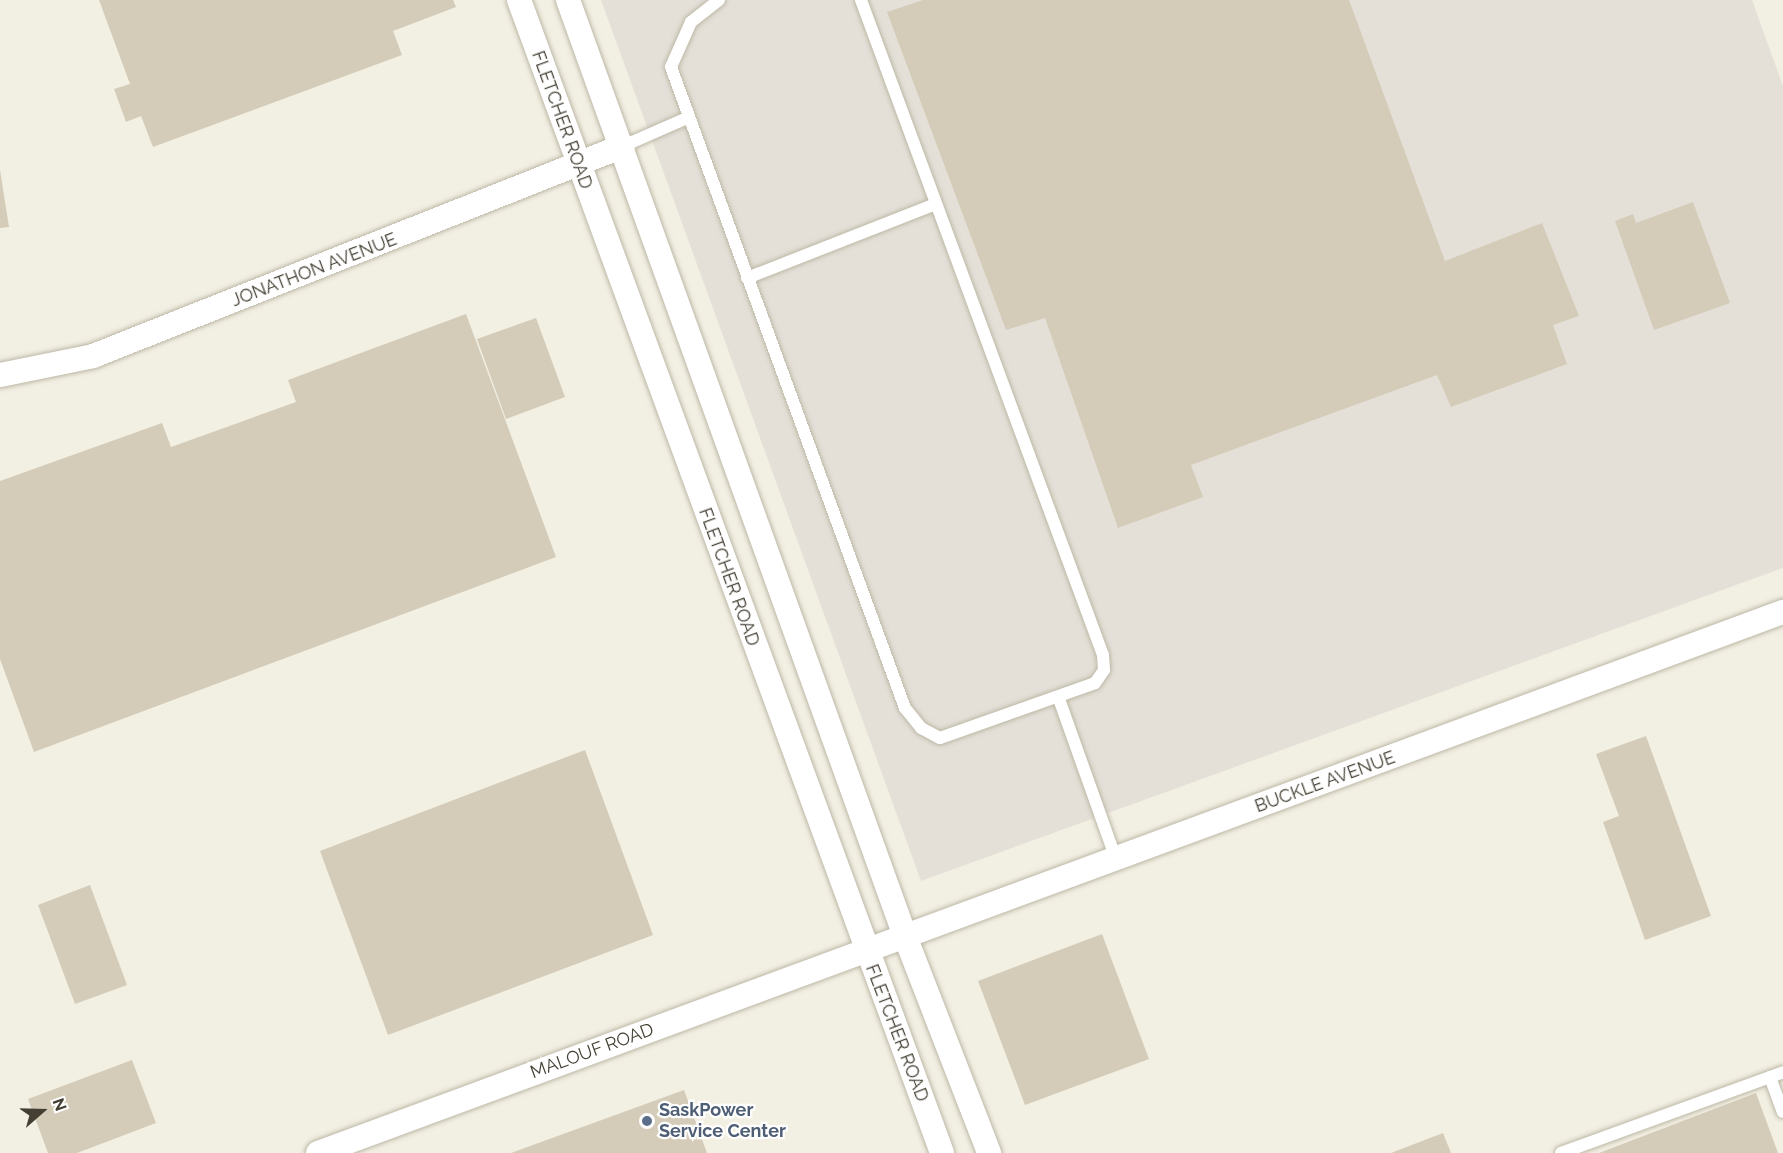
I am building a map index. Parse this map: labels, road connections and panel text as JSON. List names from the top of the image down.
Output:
{
  "streets": {
    "street": [
      "FLETCHER ROAD",
      "JONATHON AVENUE",
      "BUCKLE AVENUE",
      "MALOUF ROAD"
    ]
  },
  "crossings": [
    ["FLETCHER ROAD", "JONATHON AVENUE"],
    ["FLETCHER ROAD", "BUCKLE AVENUE"],
    ["FLETCHER ROAD", "MALOUF ROAD"],
    ["BUCKLE AVENUE", "MALOUF ROAD"]
  ],
  "places": ["SaskPower Service Center"],
  "north": "right"
}
